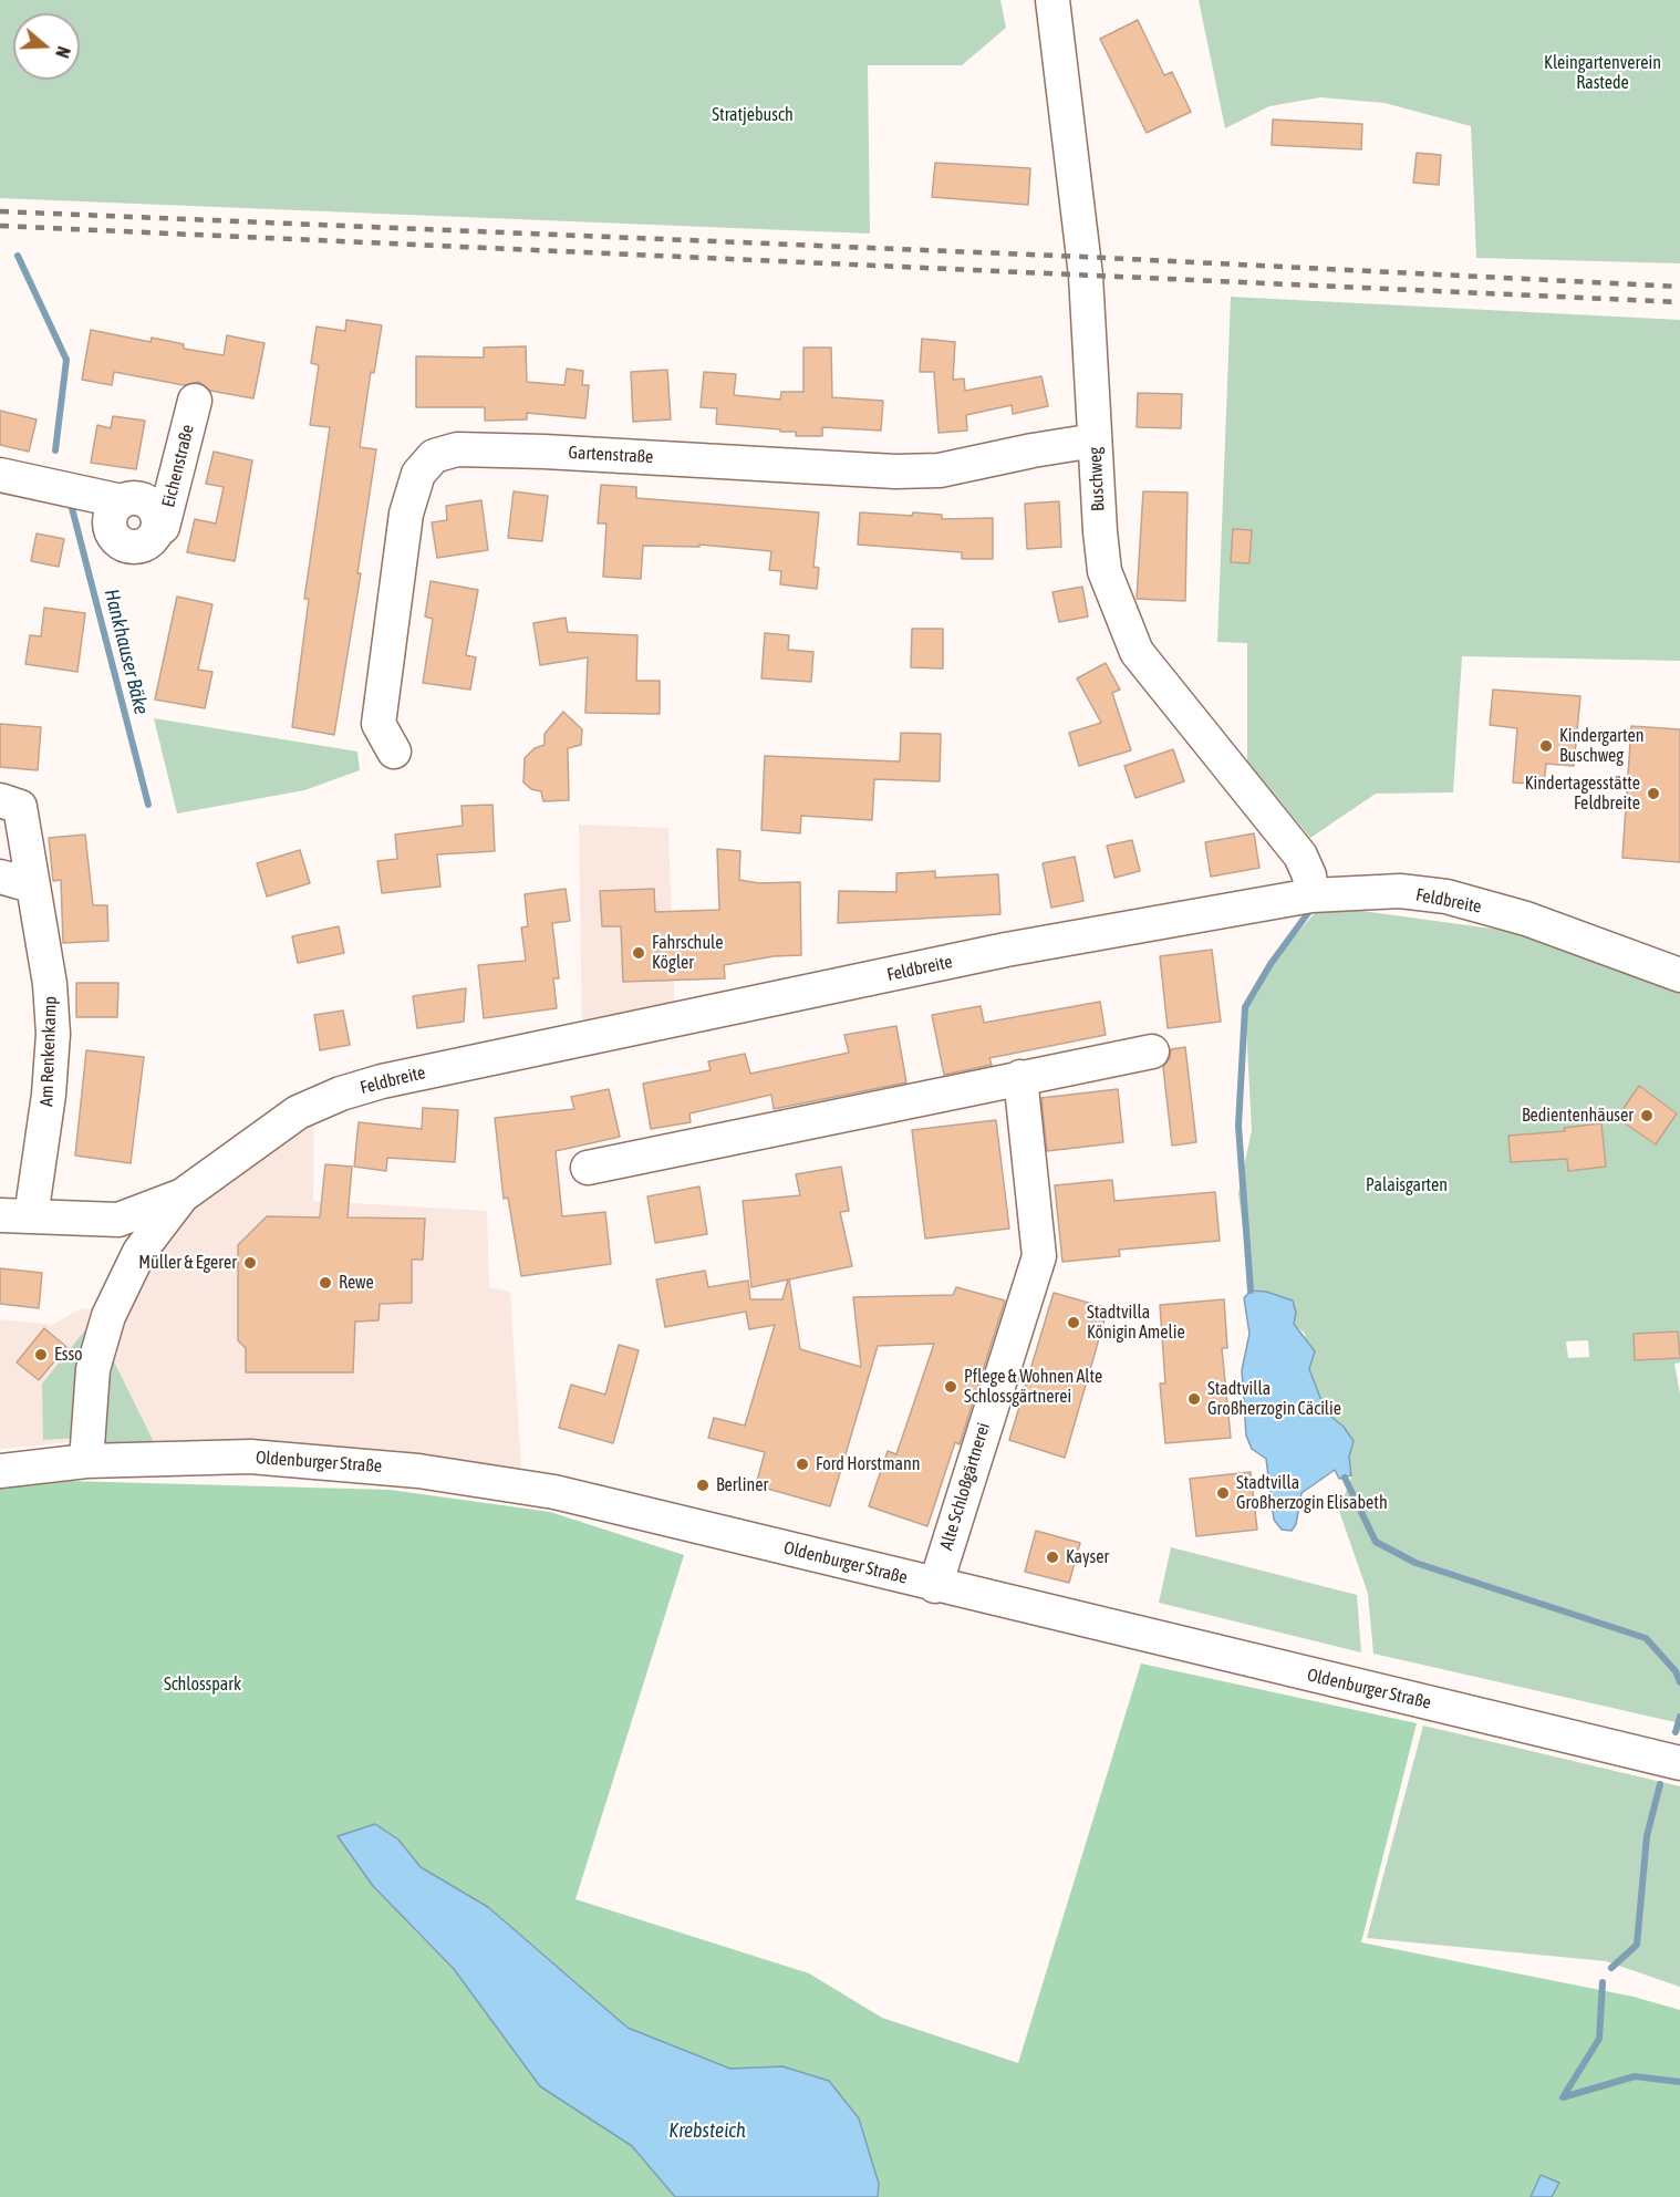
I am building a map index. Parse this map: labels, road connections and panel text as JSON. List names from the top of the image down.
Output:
{
  "streets": {
    "street": [
      "Gartenstraße",
      "Eichenstraße",
      "Buschweg",
      "Feldbreite",
      "Am Renkenkamp",
      "Oldenburger Straße",
      "Alte Schloßgärtnerei"
    ]
  },
  "crossings": [
    ["Gartenstraße", "Buschweg"],
    ["Buschweg", "Feldbreite"],
    ["Feldbreite", "Am Renkenkamp"],
    ["Feldbreite", "Oldenburger Straße"],
    ["Oldenburger Straße", "Alte Schloßgärtnerei"]
  ],
  "water": ["Hankhauser Bäke", "Krebsteich"],
  "parks": [
    "Kleingartenverein Rastede",
    "Stratjebusch",
    "Palaisgarten",
    "Schlosspark"
  ],
  "places": [
    "Kindergarten Buschweg",
    "Kindertagesstätte Feldbreite",
    "Fahrschule Kögler",
    "Bedientenhäuser",
    "Müller & Egerer",
    "Rewe",
    "Stadtvilla Königin Amelie",
    "Esso",
    "Pflege & Wohnen Alte Schlossgärtnerei",
    "Stadtvilla Großherzogin Cäcilie",
    "Ford Horstmann",
    "Berliner",
    "Stadtvilla Großherzogin Elisabeth",
    "Kayser"
  ],
  "north": "right"
}
